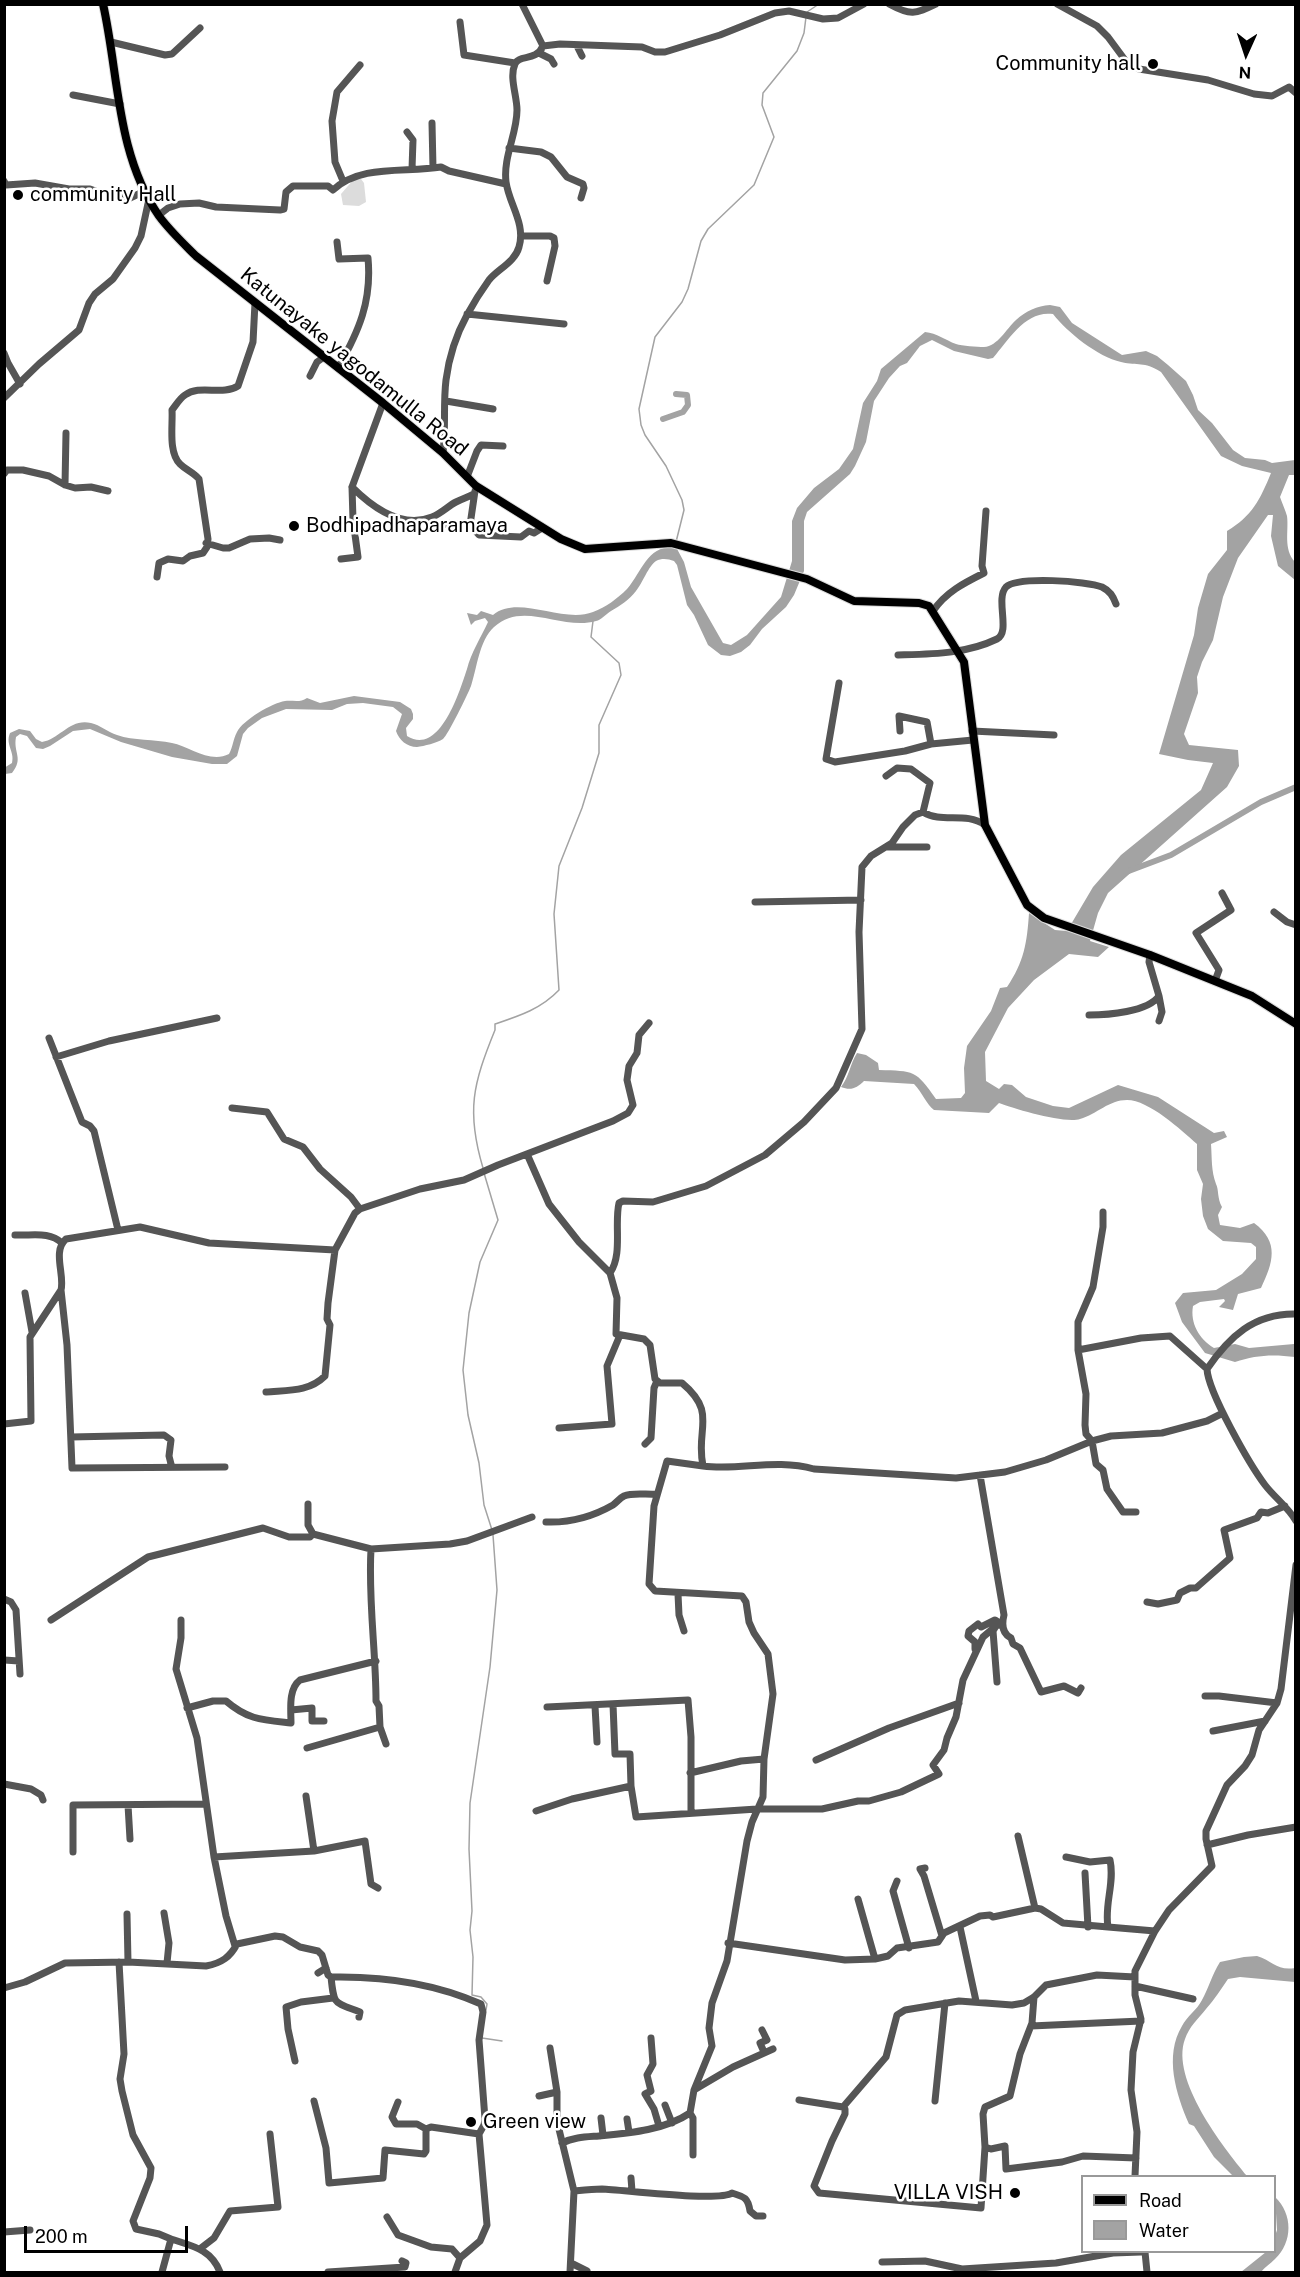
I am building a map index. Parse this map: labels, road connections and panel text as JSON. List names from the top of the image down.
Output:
{
  "streets": {
    "main road": ["Katunayake yagodamulla Road"]
  },
  "places": [
    "Community hall",
    "community Hall",
    "Bodhipadhaparamaya",
    "Green view",
    "VILLA VISH"
  ],
  "legend": ["Road", "Water"],
  "scale_bar": "200 m",
  "north": "bottom"
}
